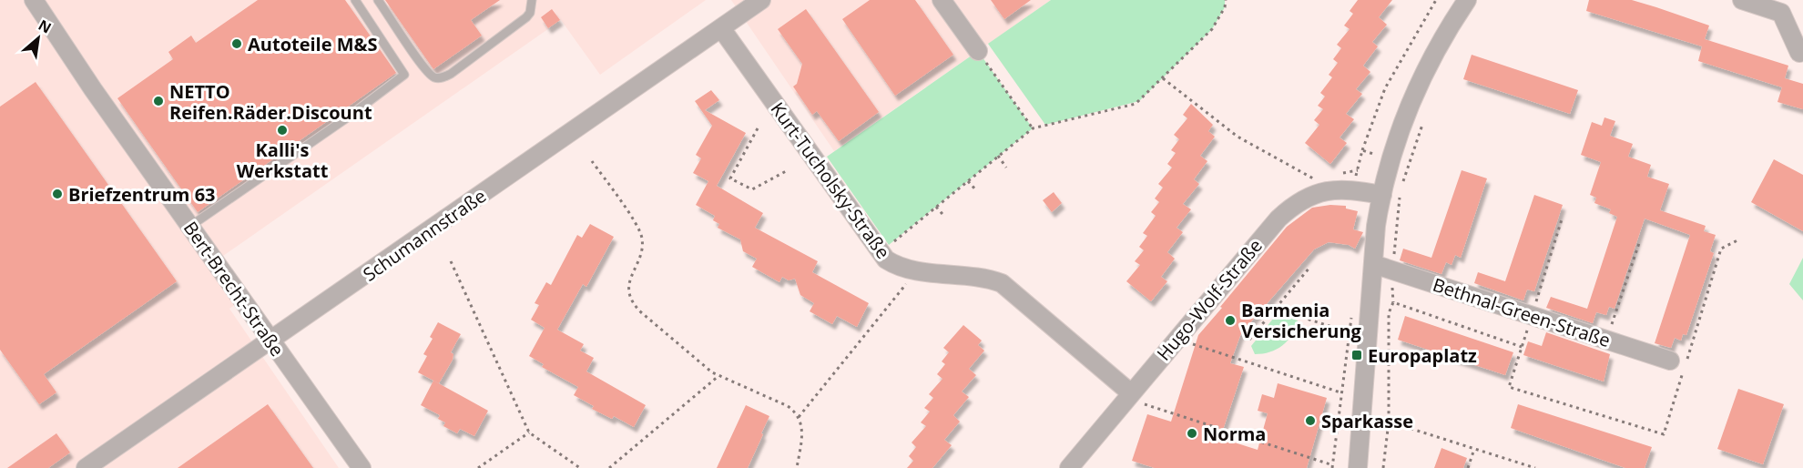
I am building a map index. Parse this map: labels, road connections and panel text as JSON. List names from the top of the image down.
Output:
{
  "streets": {
    "street": [
      "Kurt-Tucholsky-Straße",
      "Schumannstraße",
      "Bert-Brecht-Straße",
      "Hugo-Wolf-Straße",
      "Bethnal-Green-Straße"
    ]
  },
  "crossings": [
    ["Kurt-Tucholsky-Straße", "Schumannstraße"],
    ["Kurt-Tucholsky-Straße", "Hugo-Wolf-Straße"],
    ["Schumannstraße", "Bert-Brecht-Straße"]
  ],
  "places": {
    "other": [
      "Autoteile M&S",
      "NETTO Reifen.Räder.Discount",
      "Kalli's Werkstatt",
      "Briefzentrum 63",
      "Barmenia Versicherung",
      "Sparkasse",
      "Norma"
    ],
    "transit": ["Europaplatz"]
  },
  "north": "top right"
}
